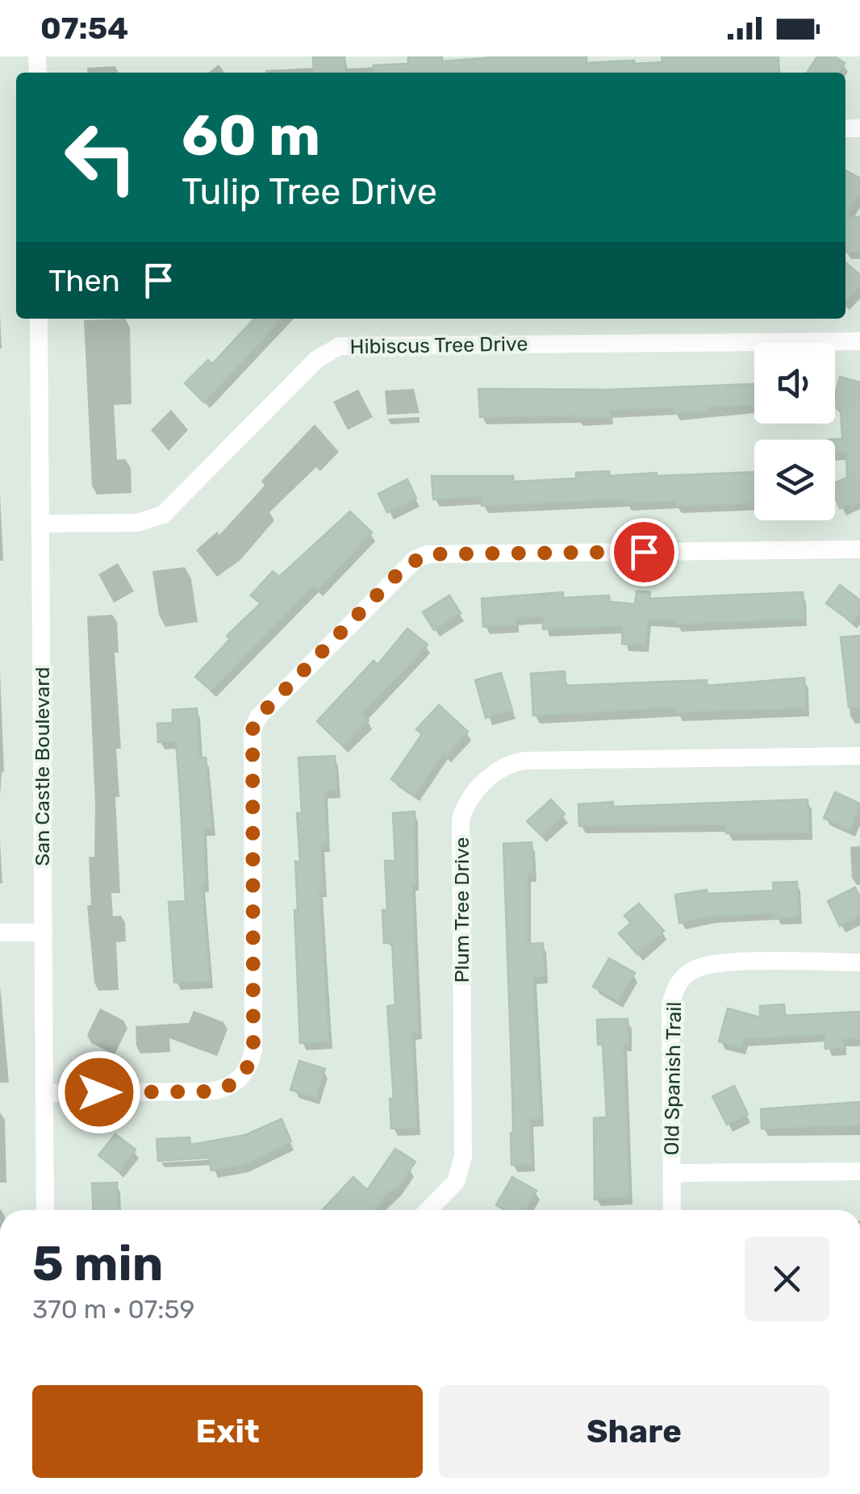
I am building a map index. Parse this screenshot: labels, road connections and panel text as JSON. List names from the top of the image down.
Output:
{
  "streets": {
    "street": [
      "Hibiscus Tree Drive",
      "San Castle Boulevard",
      "Plum Tree Drive",
      "Old Spanish Trail"
    ]
  },
  "crossings": [
    ["Hibiscus Tree Drive", "San Castle Boulevard"]
  ],
  "page": {
    "status": "07:54",
    "turn": ["60 m", "Tulip Tree Drive"],
    "then": "Then",
    "heading": ["5 min", "370 m · 07:59"],
    "buttons": ["Exit", "Share"]
  }
}
